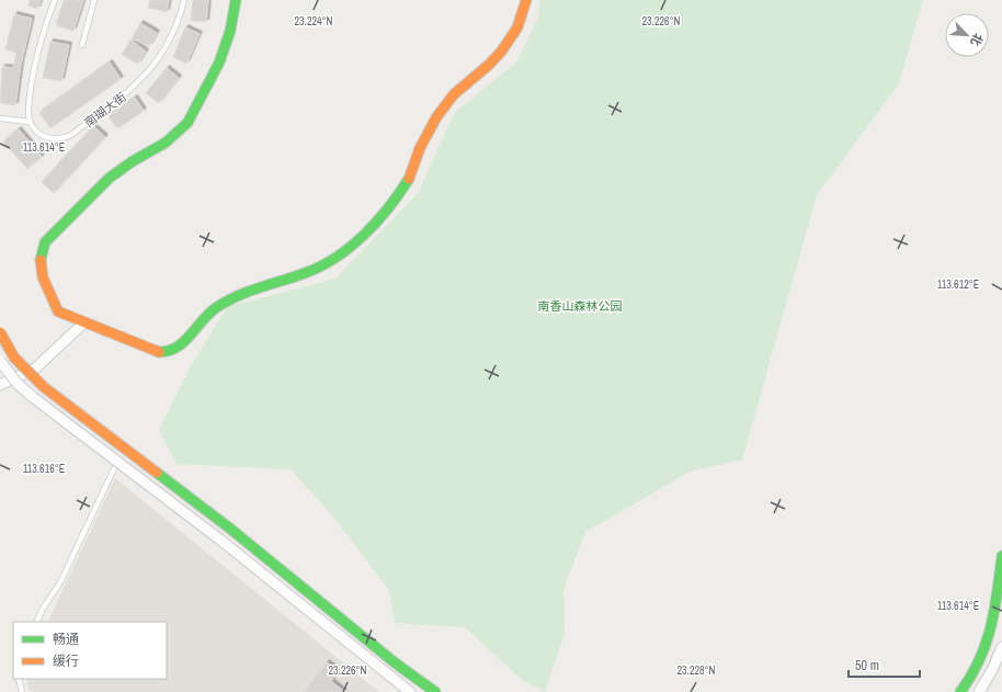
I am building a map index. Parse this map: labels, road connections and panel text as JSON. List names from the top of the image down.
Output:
{
  "streets": {
    "lane": ["南瑚大街"]
  },
  "parks": ["南香山森林公园"],
  "legend": ["畅通", "缓行"],
  "scale_bar": "50 m",
  "north": "bottom right",
  "coordinates": [
    "23.224°N",
    "23.226°N",
    "113.614°E",
    "113.612°E",
    "113.616°E",
    "23.228°N"
  ]
}
